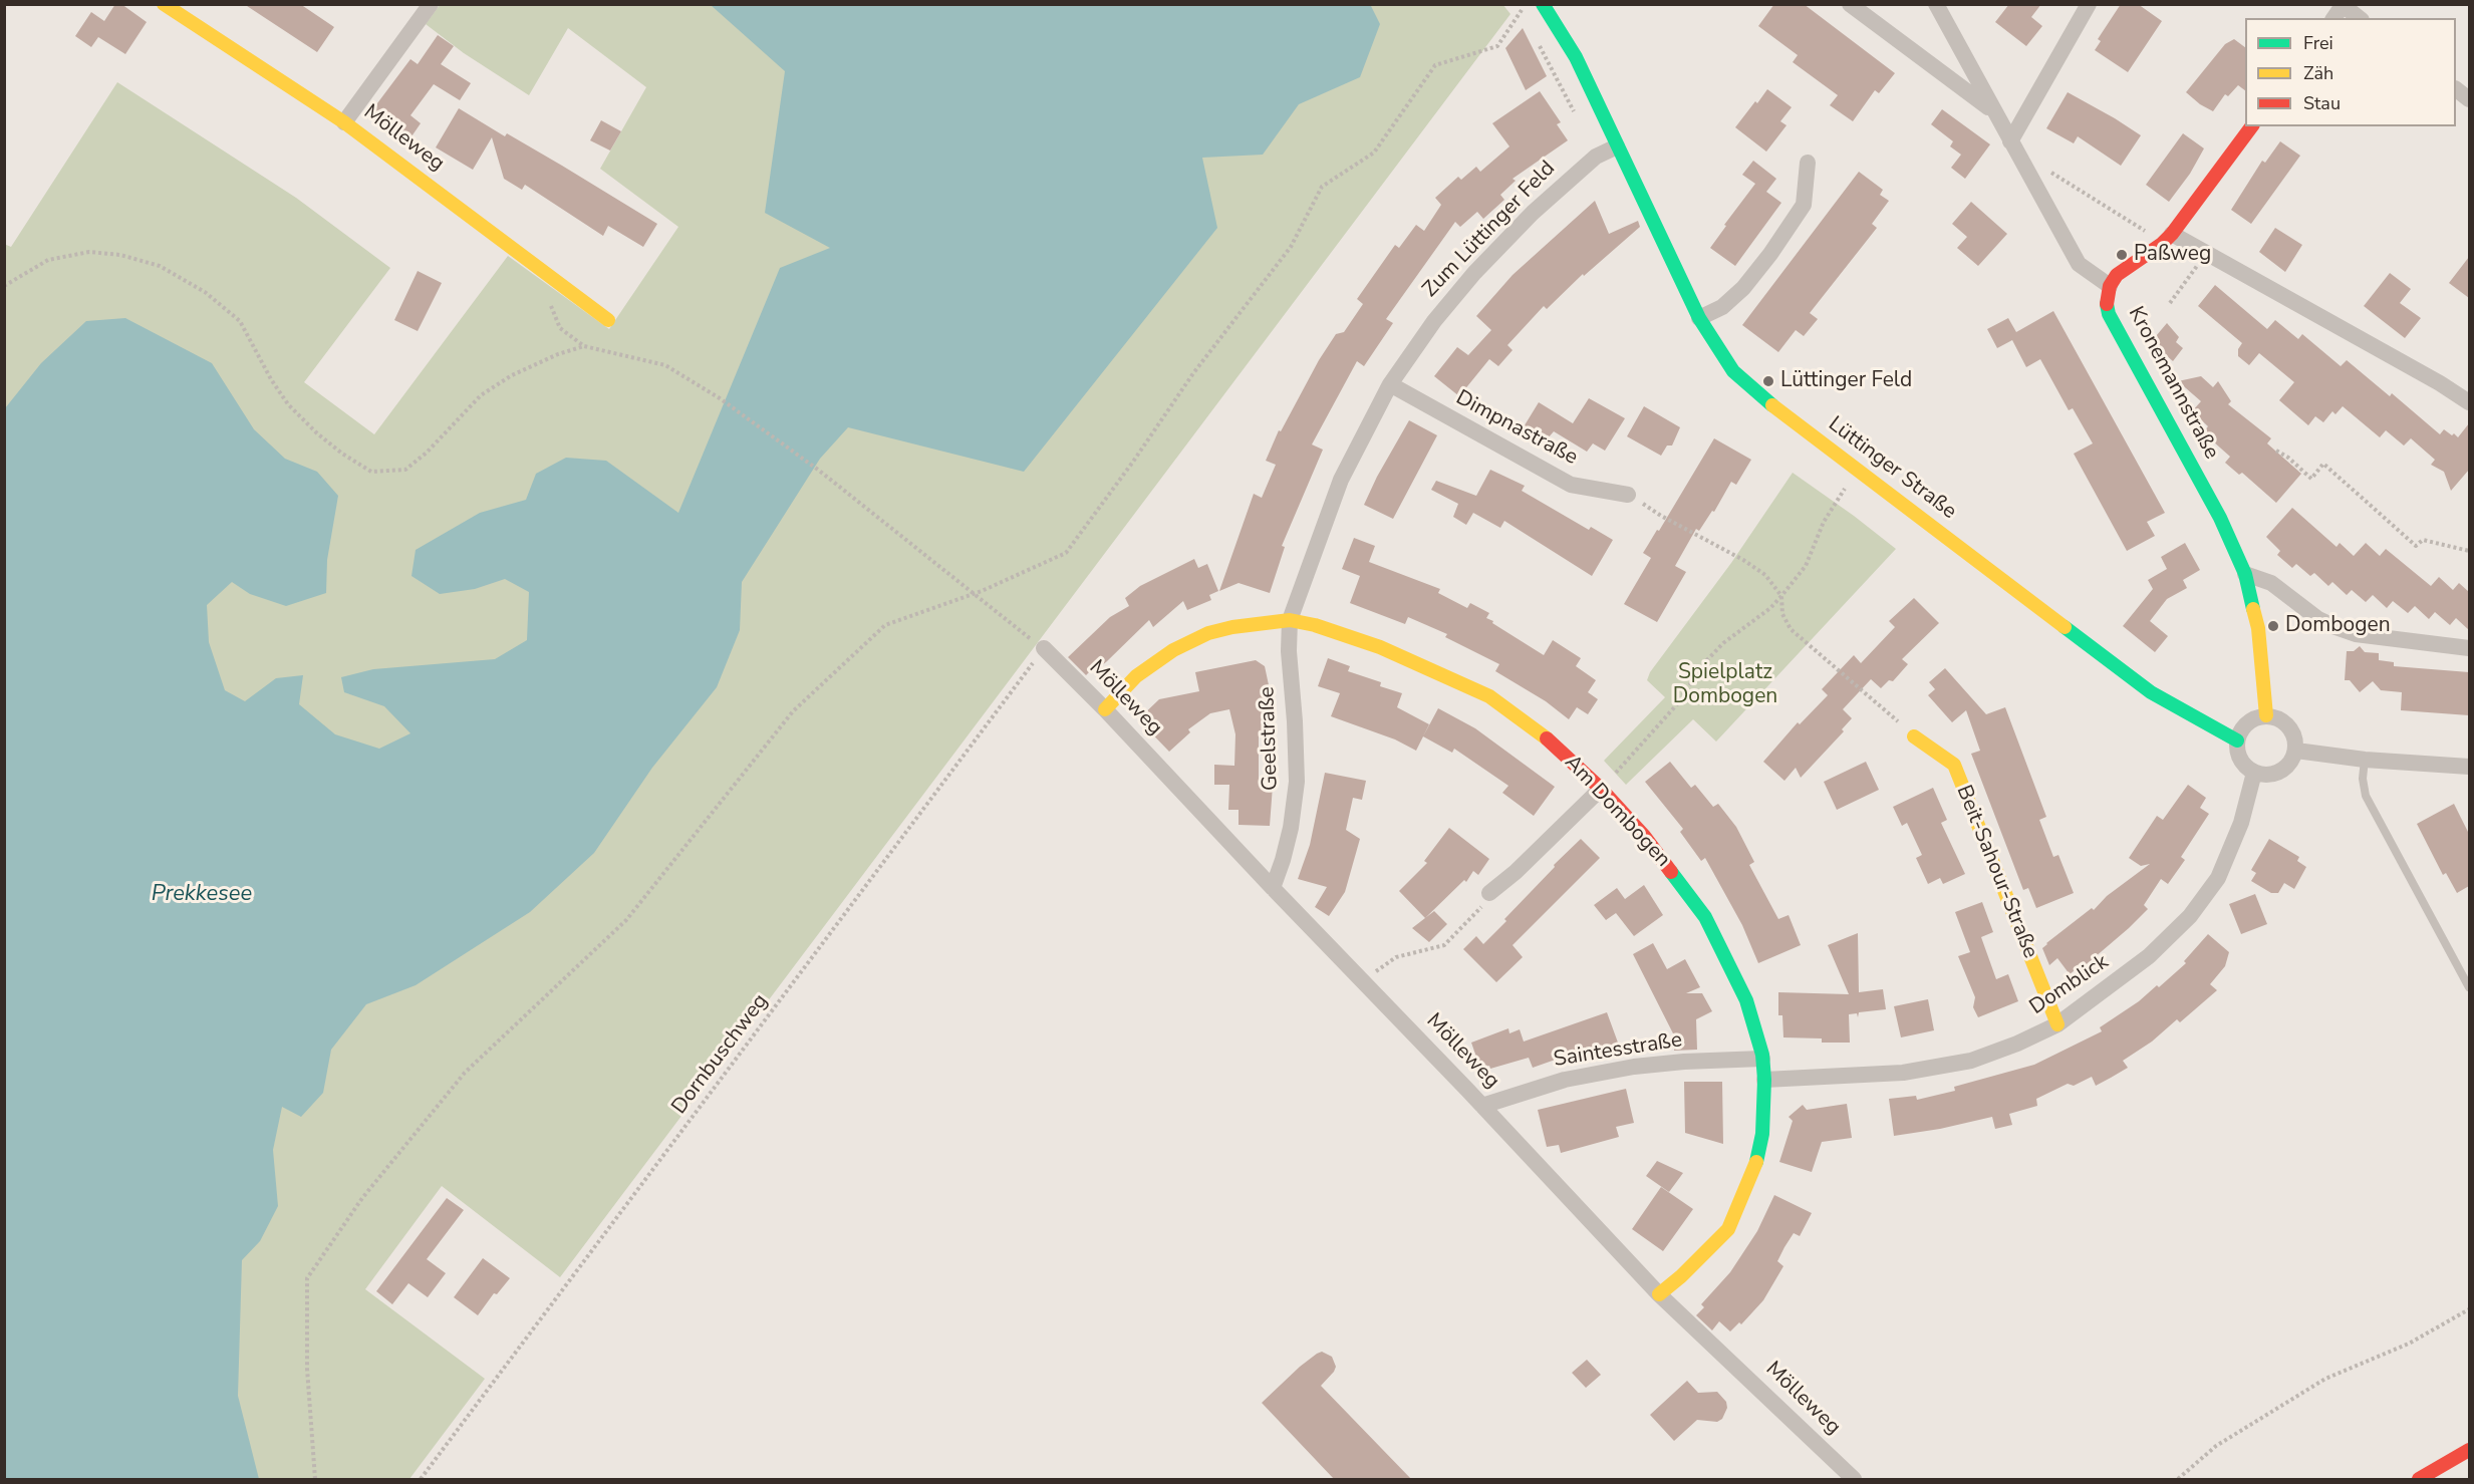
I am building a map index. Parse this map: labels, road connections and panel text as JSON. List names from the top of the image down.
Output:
{
  "streets": {
    "street": [
      "Mölleweg",
      "Zum Lüttinger Feld",
      "Kronemannstraße",
      "Dimpnastraße",
      "Lüttinger Straße",
      "Geelstraße",
      "Am Dombogen",
      "Beit-Sahour-Straße",
      "Domblick",
      "Saintesstraße"
    ],
    "path": ["Dornbuschweg"]
  },
  "crossings": [
    ["Mölleweg", "Geelstraße"],
    ["Mölleweg", "Am Dombogen"],
    ["Mölleweg", "Saintesstraße"],
    ["Mölleweg", "Dornbuschweg"],
    ["Zum Lüttinger Feld", "Dimpnastraße"],
    ["Zum Lüttinger Feld", "Lüttinger Straße"],
    ["Zum Lüttinger Feld", "Geelstraße"],
    ["Zum Lüttinger Feld", "Am Dombogen"],
    ["Kronemannstraße", "Lüttinger Straße"],
    ["Kronemannstraße", "Domblick"],
    ["Lüttinger Straße", "Domblick"],
    ["Geelstraße", "Am Dombogen"],
    ["Am Dombogen", "Domblick"],
    ["Am Dombogen", "Saintesstraße"],
    ["Beit-Sahour-Straße", "Domblick"]
  ],
  "water": ["Prekkesee"],
  "parks": ["Spielplatz Dombogen"],
  "places": ["Paßweg", "Lüttinger Feld", "Dombogen"],
  "legend": ["Frei", "Zäh", "Stau"]
}
